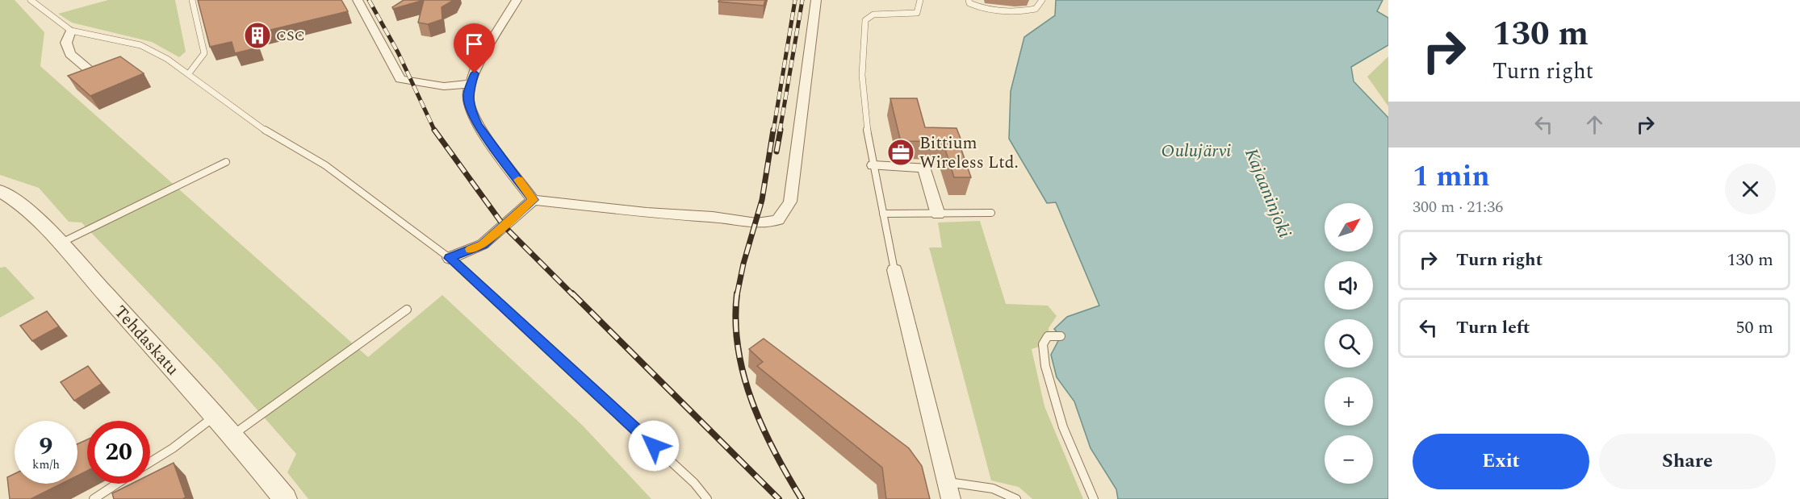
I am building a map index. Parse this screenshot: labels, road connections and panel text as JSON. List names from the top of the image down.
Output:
{
  "streets": {
    "street": ["Tehdaskatu"]
  },
  "water": ["Oulujärvi", "Kajaaninjoki"],
  "places": {
    "building": ["CSC"],
    "office": ["Bittium Wireless Ltd."]
  },
  "north": "top right",
  "page": {
    "turn": ["130 m", "Turn right"],
    "heading": ["1 min", "300 m · 21:36"],
    "map_buttons": ["+", "−"],
    "list": [
      {
        "name": "Turn right",
        "value": "130 m"
      },
      {
        "name": "Turn left",
        "value": "50 m"
      }
    ],
    "speed": "9 km/h",
    "limit": "20",
    "buttons": ["Exit", "Share"]
  }
}
